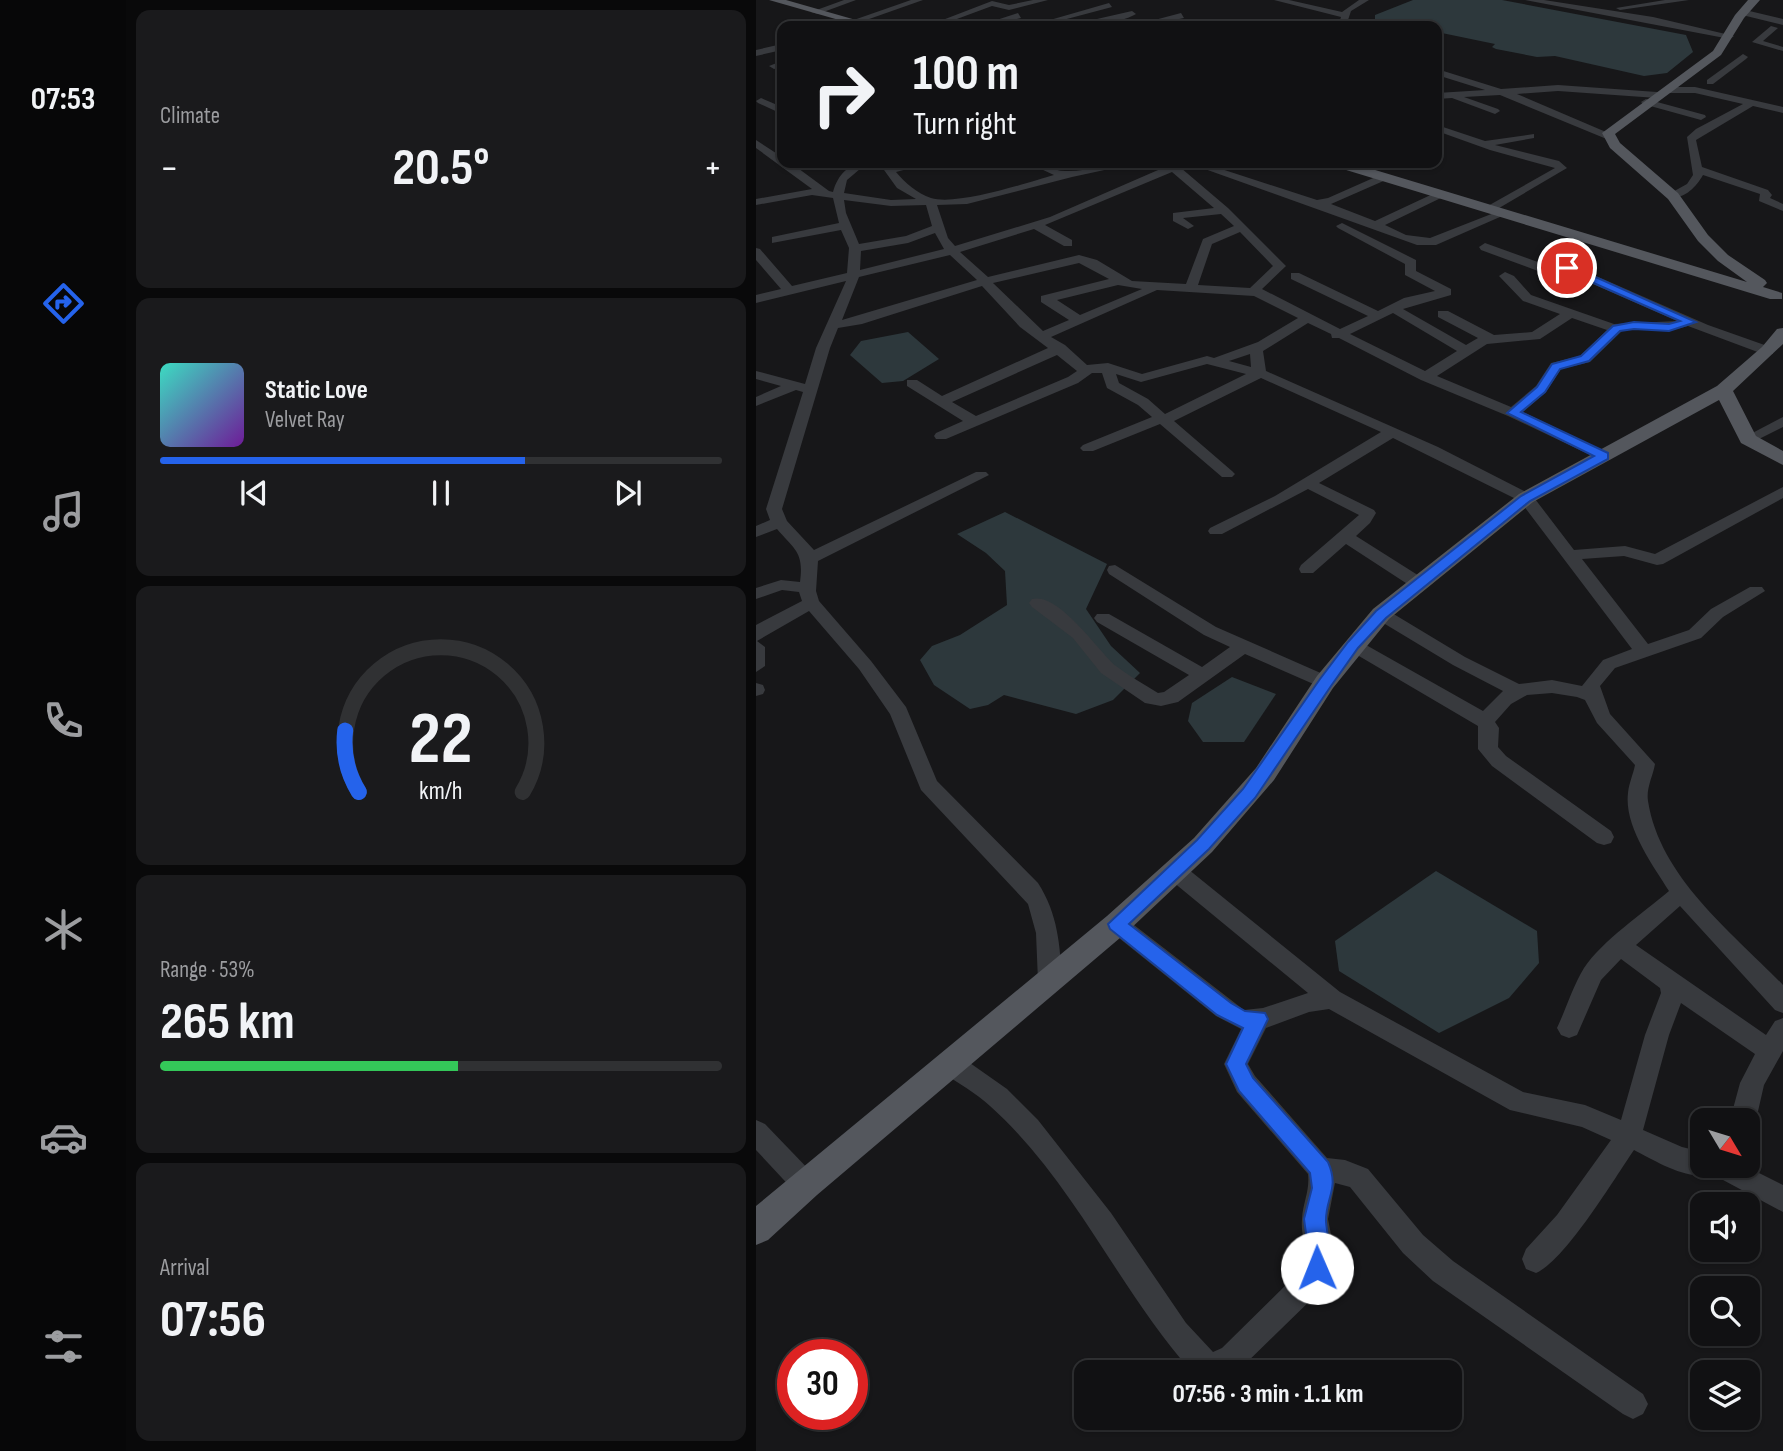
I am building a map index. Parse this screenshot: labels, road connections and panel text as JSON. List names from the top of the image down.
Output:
{
  "north": "bottom right",
  "page": {
    "tabs": "07:53",
    "tile": [
      "Climate",
      ["Range · 53%", "265 km"],
      ["Arrival", "07:56"]
    ],
    "turn": ["100 m", "Turn right"],
    "heat": ["−", "20.5°", "+"],
    "song": ["Static Love", "Velvet Ray"],
    "limit": "30",
    "trip": "07:56 · 3 min · 1.1 km",
    "gauge": ["22", "km/h"]
  }
}
